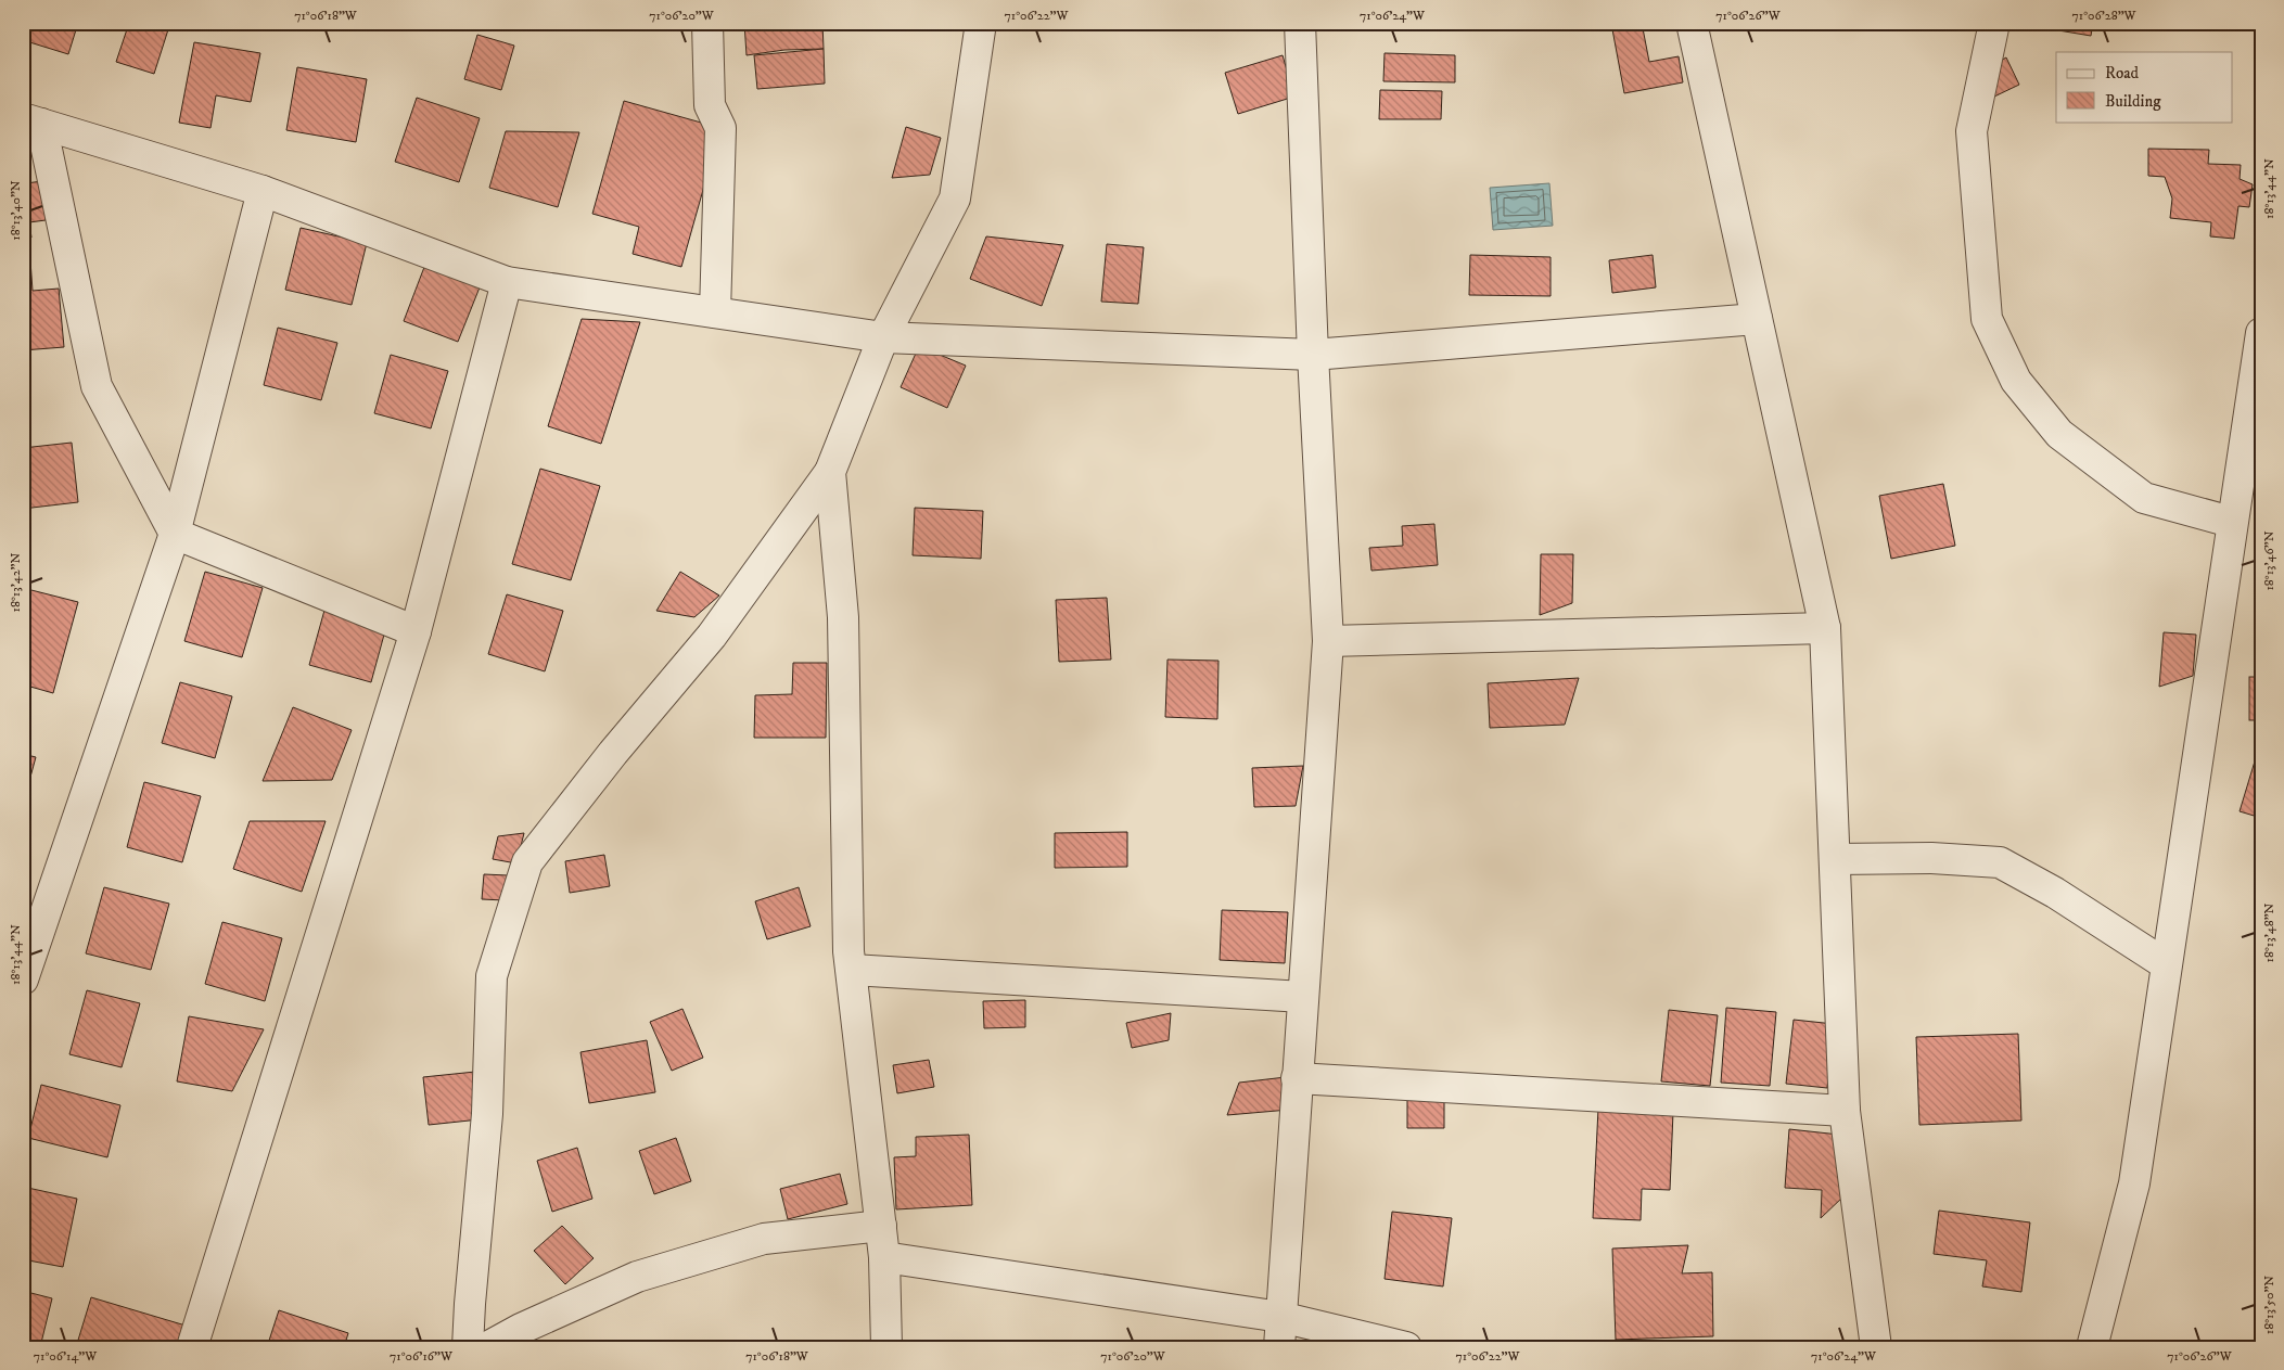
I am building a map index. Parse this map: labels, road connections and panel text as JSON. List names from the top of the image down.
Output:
{
  "legend": ["Road", "Building"],
  "coordinates": [
    "71°06'18\"W",
    "71°06'20\"W",
    "71°06'22\"W",
    "71°06'24\"W",
    "71°06'26\"W",
    "71°06'28\"W",
    "18°13'44\"N",
    "18°13'40\"N",
    "18°13'46\"N",
    "18°13'42\"N",
    "18°13'48\"N",
    "18°13'50\"N",
    "71°06'14\"W",
    "71°06'16\"W"
  ]
}
